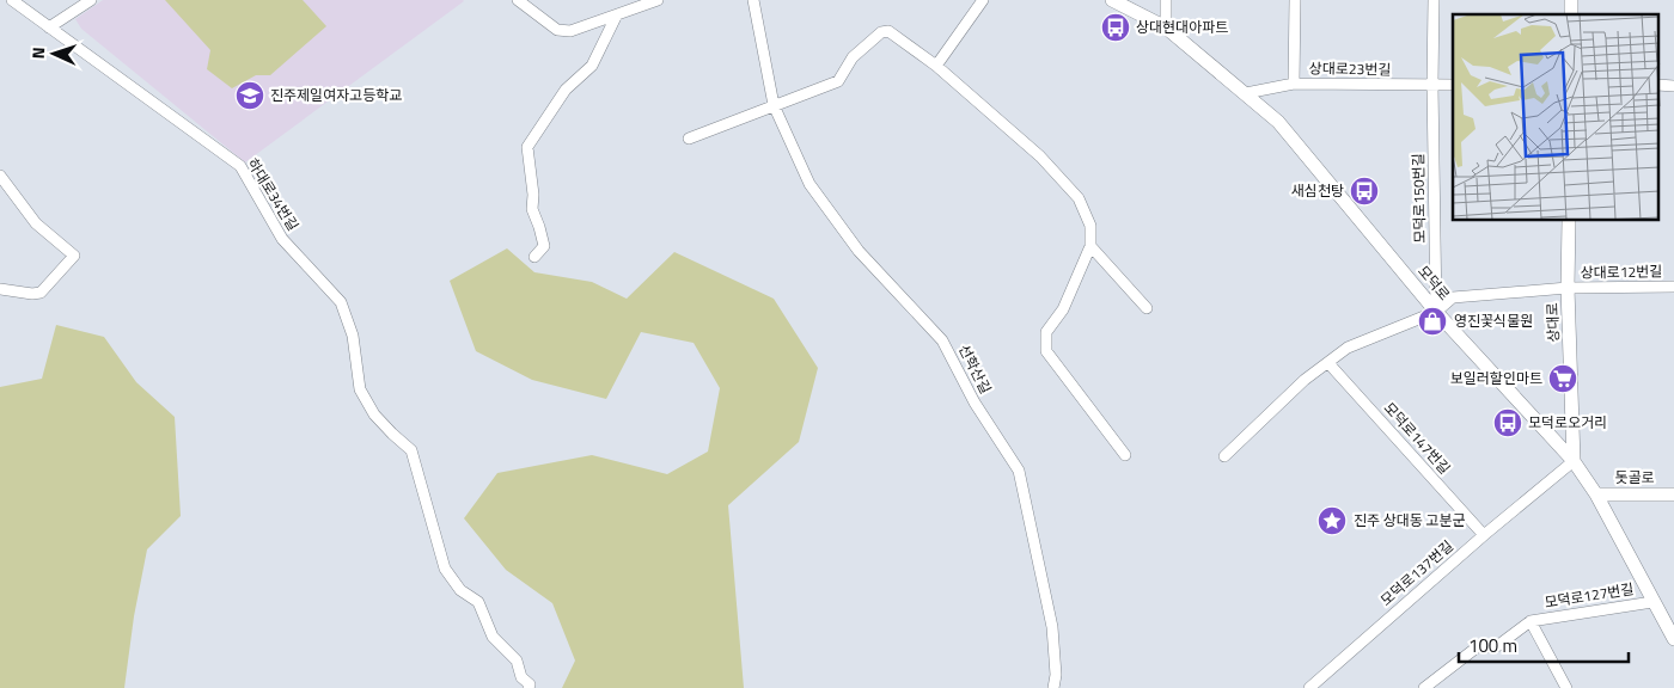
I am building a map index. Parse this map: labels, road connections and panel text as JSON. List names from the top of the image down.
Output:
{
  "streets": {
    "street": [
      "상대로23번길",
      "하대로34번길",
      "모덕로150번길",
      "상대로12번길",
      "모덕로",
      "상대로",
      "선학산길",
      "모덕로147번길",
      "돗골로",
      "모덕로137번길",
      "모덕로127번길"
    ]
  },
  "crossings": [
    ["상대로23번길", "모덕로150번길"],
    ["상대로23번길", "모덕로"],
    ["모덕로150번길", "상대로12번길"],
    ["모덕로150번길", "모덕로"],
    ["상대로12번길", "모덕로"],
    ["상대로12번길", "상대로"],
    ["모덕로", "상대로"],
    ["모덕로", "돗골로"],
    ["모덕로", "모덕로137번길"],
    ["모덕로", "모덕로127번길"],
    ["상대로", "모덕로137번길"],
    ["모덕로147번길", "모덕로137번길"]
  ],
  "places": {
    "bus stop": ["상대현대아파트", "새심천탕", "모덕로오거리"],
    "school or university": ["진주제일여자고등학교"],
    "shop": ["영진꽃식물원"],
    "supermarket": ["보일러할인마트"],
    "place": ["진주 상대동 고분군"]
  },
  "scale_bar": "100 m",
  "north": "left"
}
